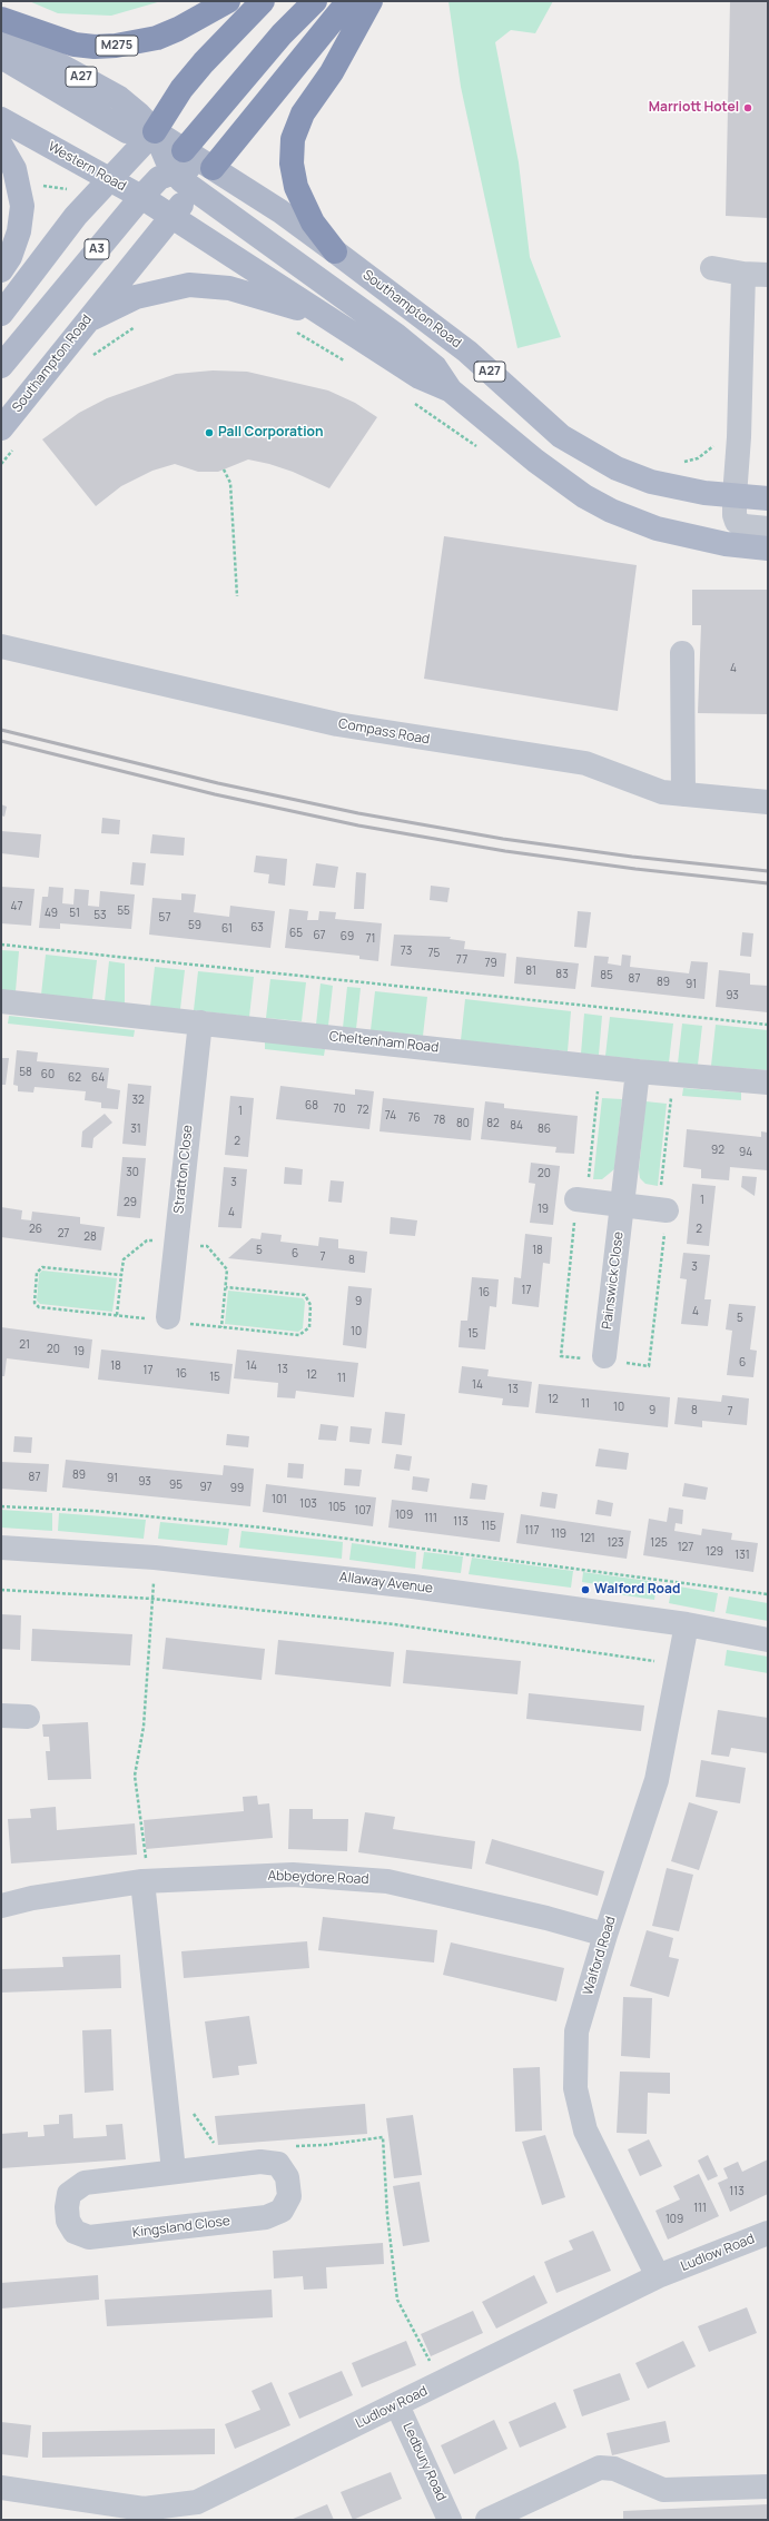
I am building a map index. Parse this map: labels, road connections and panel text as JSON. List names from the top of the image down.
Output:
{
  "streets": {
    "highway": ["M275"],
    "main road": [
      "A27",
      "Western Road",
      "A3",
      "Southampton Road"
    ],
    "street": [
      "Compass Road",
      "Cheltenham Road",
      "Stratton Close",
      "Painswick Close",
      "Allaway Avenue",
      "Abbeydore Road",
      "Walford Road",
      "Kingsland Close",
      "Ludlow Road",
      "Ledbury Road"
    ]
  },
  "crossings": [
    ["A27", "Western Road"],
    ["A27", "A3"],
    ["A27", "Southampton Road"],
    ["Western Road", "A3"],
    ["Western Road", "Southampton Road"],
    ["Cheltenham Road", "Stratton Close"],
    ["Cheltenham Road", "Painswick Close"],
    ["Allaway Avenue", "Walford Road"],
    ["Abbeydore Road", "Walford Road"],
    ["Walford Road", "Ludlow Road"],
    ["Ludlow Road", "Ledbury Road"]
  ],
  "places": ["Marriott Hotel", "Pall Corporation", "Walford Road"],
  "house_numbers": [
    "4",
    "47",
    "55",
    "49",
    "51",
    "53",
    "57",
    "59",
    "63",
    "61",
    "65",
    "67",
    "69",
    "71",
    "73",
    "75",
    "77",
    "79",
    "81",
    "83",
    "85",
    "87",
    "89",
    "91",
    "93",
    "58",
    "60",
    "62",
    "64",
    "32",
    "68",
    "70",
    "72",
    "1",
    "74",
    "76",
    "78",
    "80",
    "82",
    "84",
    "31",
    "86",
    "2",
    "92",
    "94",
    "30",
    "20",
    "3",
    "1",
    "29",
    "19",
    "4",
    "26",
    "2",
    "27",
    "28",
    "5",
    "18",
    "6",
    "7",
    "8",
    "3",
    "17",
    "16",
    "9",
    "4",
    "5",
    "10",
    "15",
    "21",
    "20",
    "19",
    "6",
    "18",
    "14",
    "13",
    "17",
    "16",
    "12",
    "15",
    "11",
    "14",
    "13",
    "12",
    "11",
    "10",
    "9",
    "8",
    "7",
    "89",
    "87",
    "91",
    "93",
    "95",
    "97",
    "99",
    "101",
    "103",
    "105",
    "107",
    "109",
    "111",
    "113",
    "115",
    "117",
    "119",
    "121",
    "123",
    "125",
    "127",
    "129",
    "131",
    "113",
    "111",
    "109"
  ]
}
